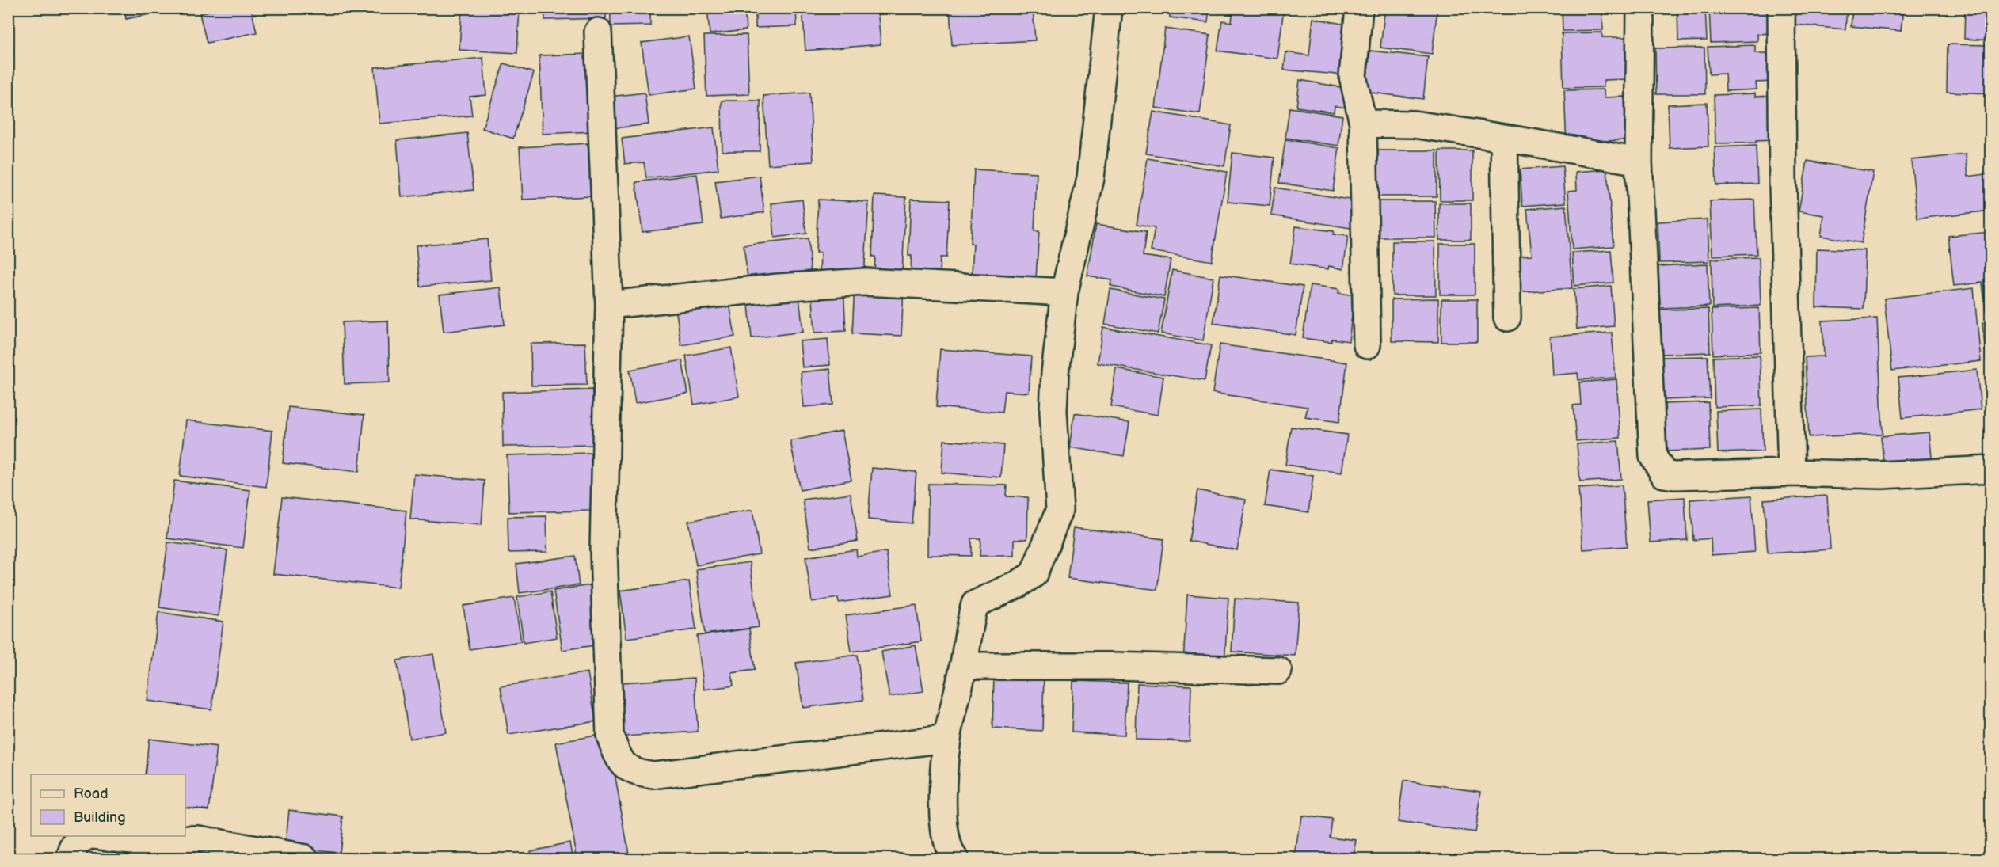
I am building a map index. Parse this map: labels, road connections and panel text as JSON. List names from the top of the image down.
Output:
{
  "legend": ["Road", "Building"]
}
